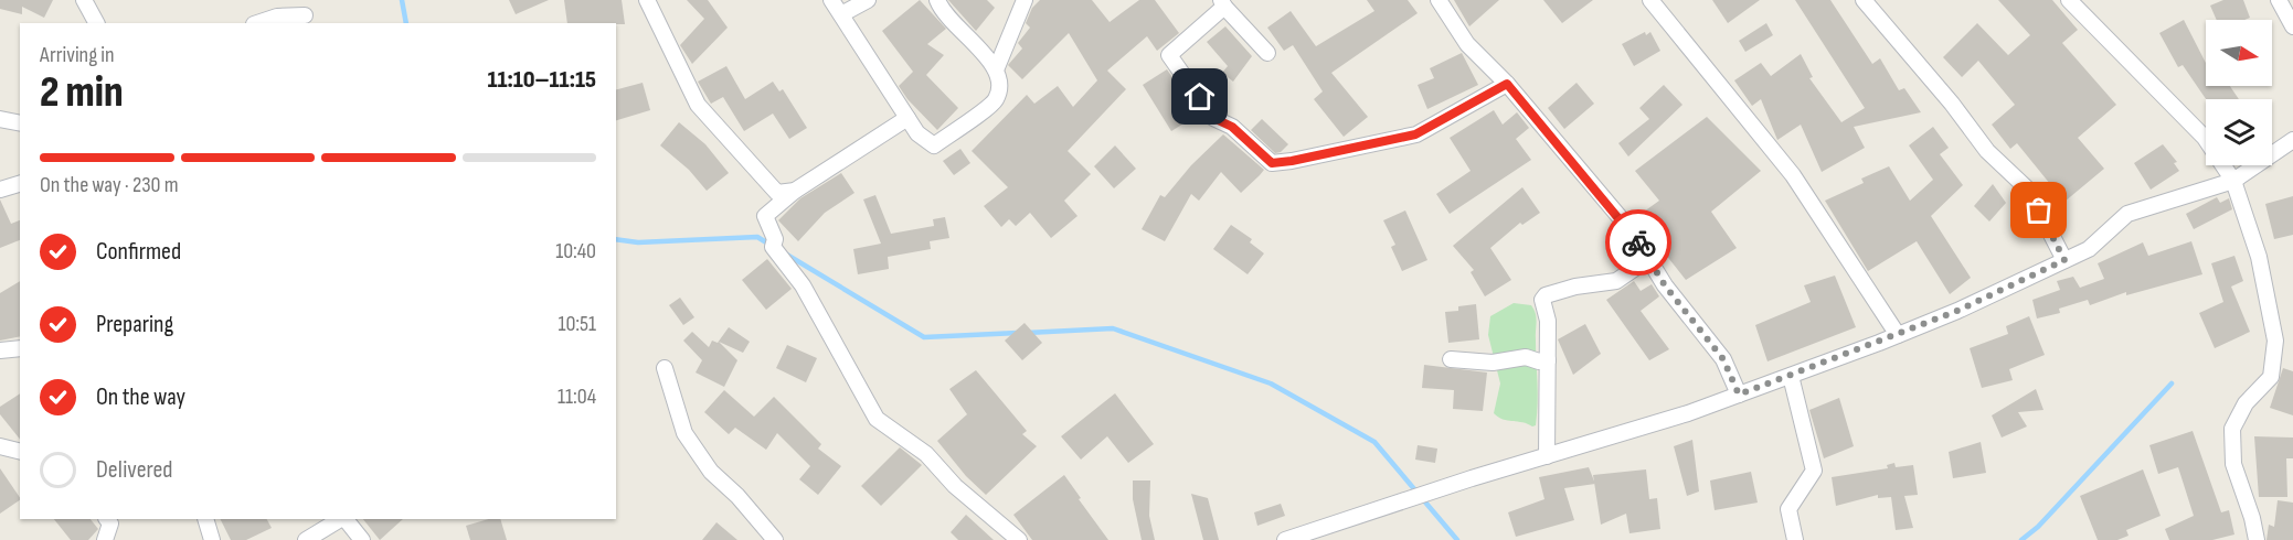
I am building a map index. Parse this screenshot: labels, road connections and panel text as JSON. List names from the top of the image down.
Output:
{
  "north": "right",
  "page": {
    "heading": ["2 min", "Arriving in", "11:10–11:15"],
    "bar": "On the way · 230 m",
    "list": [
      ["Confirmed", "10:40"],
      ["Preparing", "10:51"],
      ["On the way", "11:04"],
      "Delivered"
    ]
  }
}
